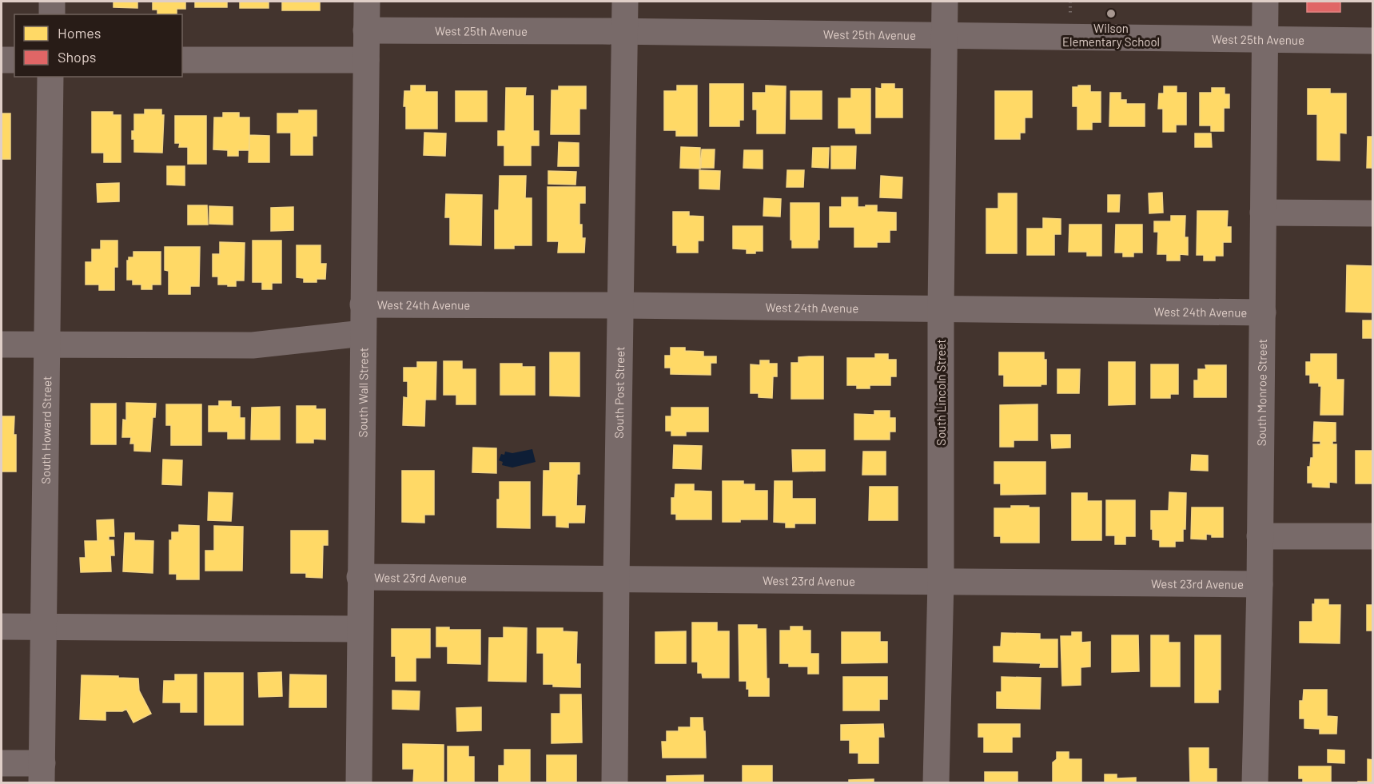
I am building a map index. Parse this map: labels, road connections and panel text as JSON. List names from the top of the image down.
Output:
{
  "streets": {
    "street": [
      "West 25th Avenue",
      "West 24th Avenue",
      "South Wall Street",
      "South Post Street",
      "South Lincoln Street",
      "South Monroe Street",
      "South Howard Street",
      "West 23rd Avenue"
    ]
  },
  "crossings": [
    ["West 25th Avenue", "South Wall Street"],
    ["West 25th Avenue", "South Post Street"],
    ["West 25th Avenue", "South Lincoln Street"],
    ["West 25th Avenue", "South Monroe Street"],
    ["West 24th Avenue", "South Wall Street"],
    ["West 24th Avenue", "South Post Street"],
    ["West 24th Avenue", "South Lincoln Street"],
    ["West 24th Avenue", "South Monroe Street"],
    ["South Wall Street", "West 23rd Avenue"],
    ["South Post Street", "West 23rd Avenue"],
    ["South Lincoln Street", "West 23rd Avenue"],
    ["South Monroe Street", "West 23rd Avenue"]
  ],
  "places": ["Wilson Elementary School"],
  "legend": ["Homes", "Shops"]
}
